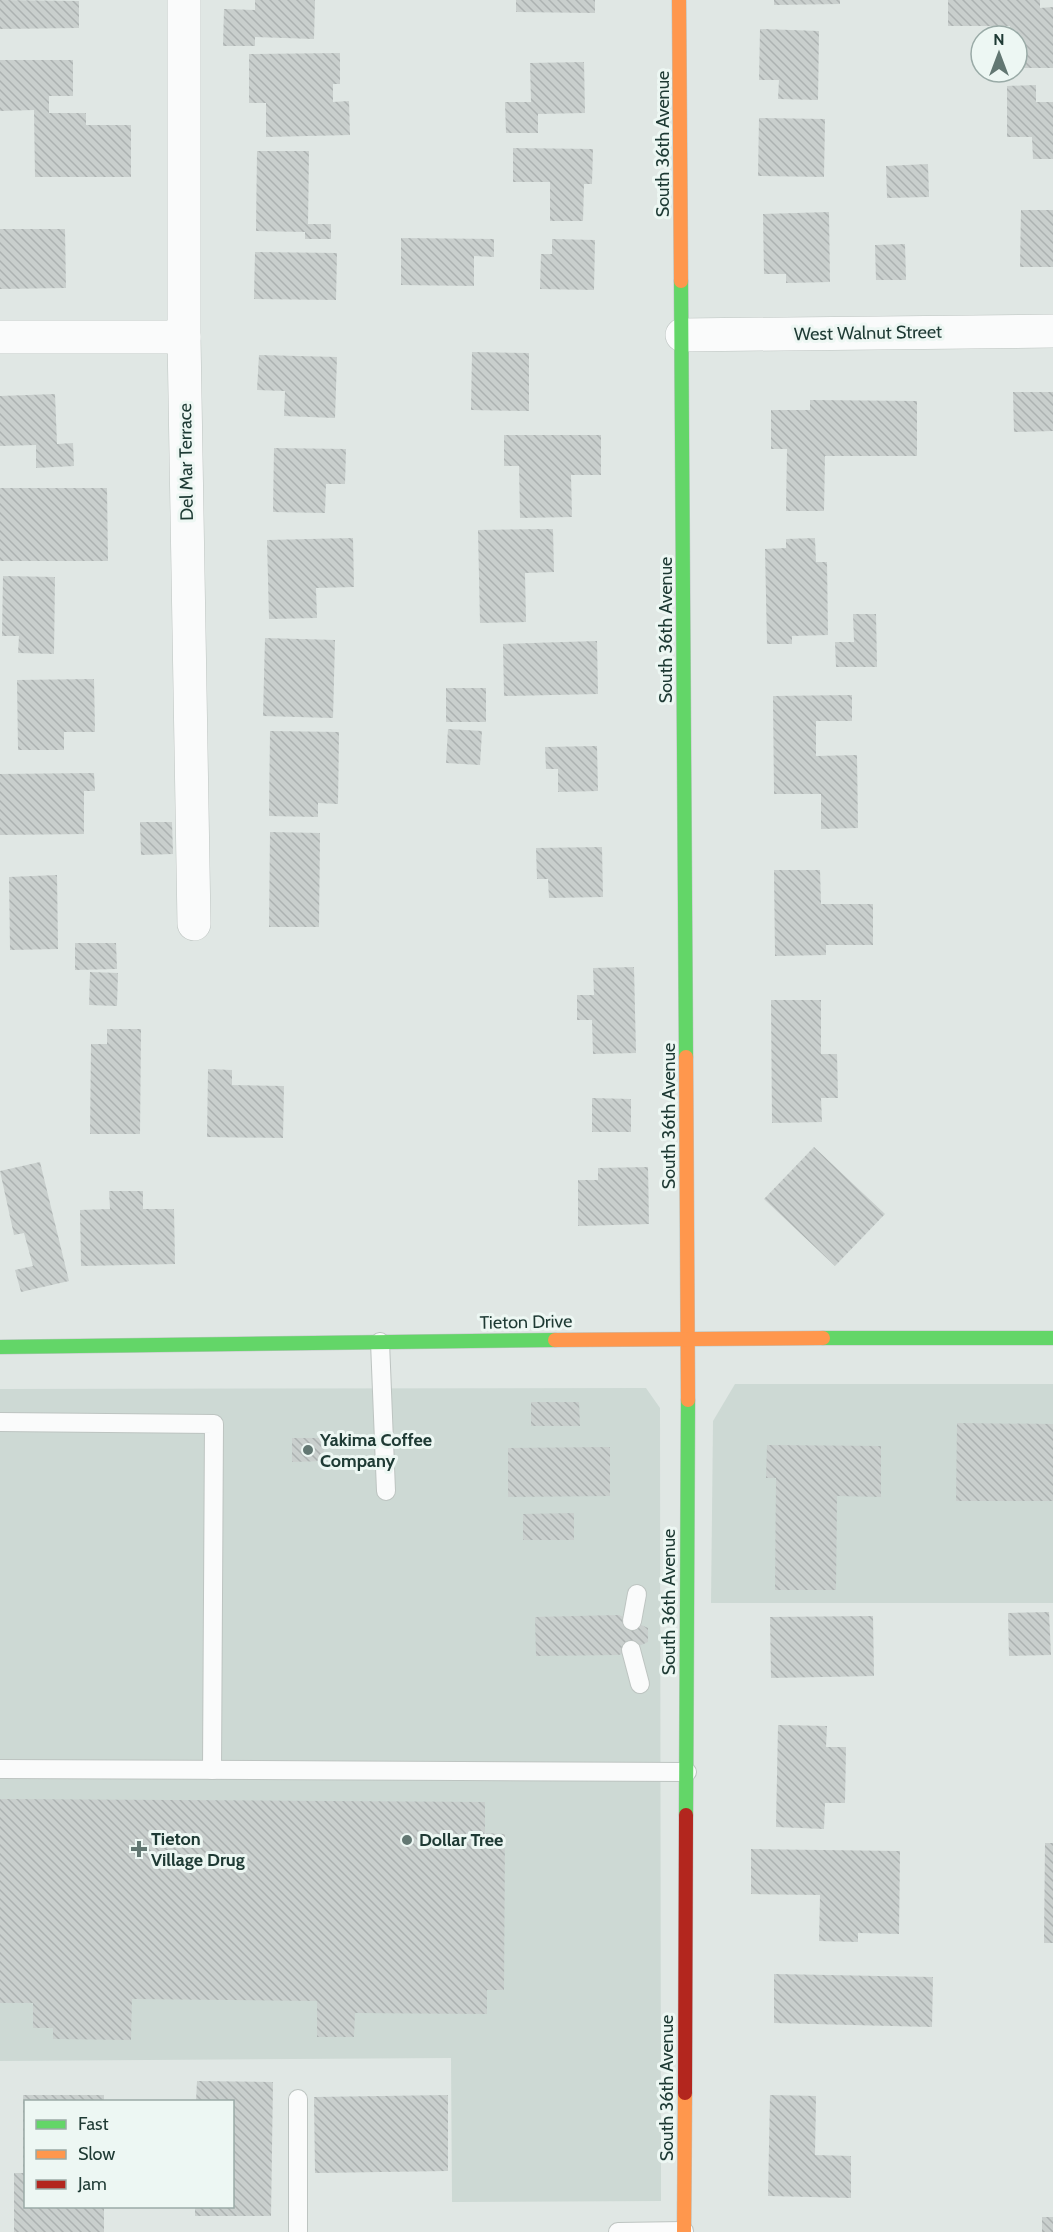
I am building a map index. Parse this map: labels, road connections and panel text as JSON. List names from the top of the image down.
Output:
{
  "streets": {
    "street": [
      "South 36th Avenue",
      "West Walnut Street",
      "Del Mar Terrace",
      "Tieton Drive"
    ]
  },
  "crossings": [
    ["South 36th Avenue", "West Walnut Street"],
    ["South 36th Avenue", "Tieton Drive"]
  ],
  "places": {
    "other": ["Yakima Coffee Company", "Dollar Tree"],
    "health": ["Tieton Village Drug"]
  },
  "legend": ["Fast", "Slow", "Jam"],
  "north": "top"
}
